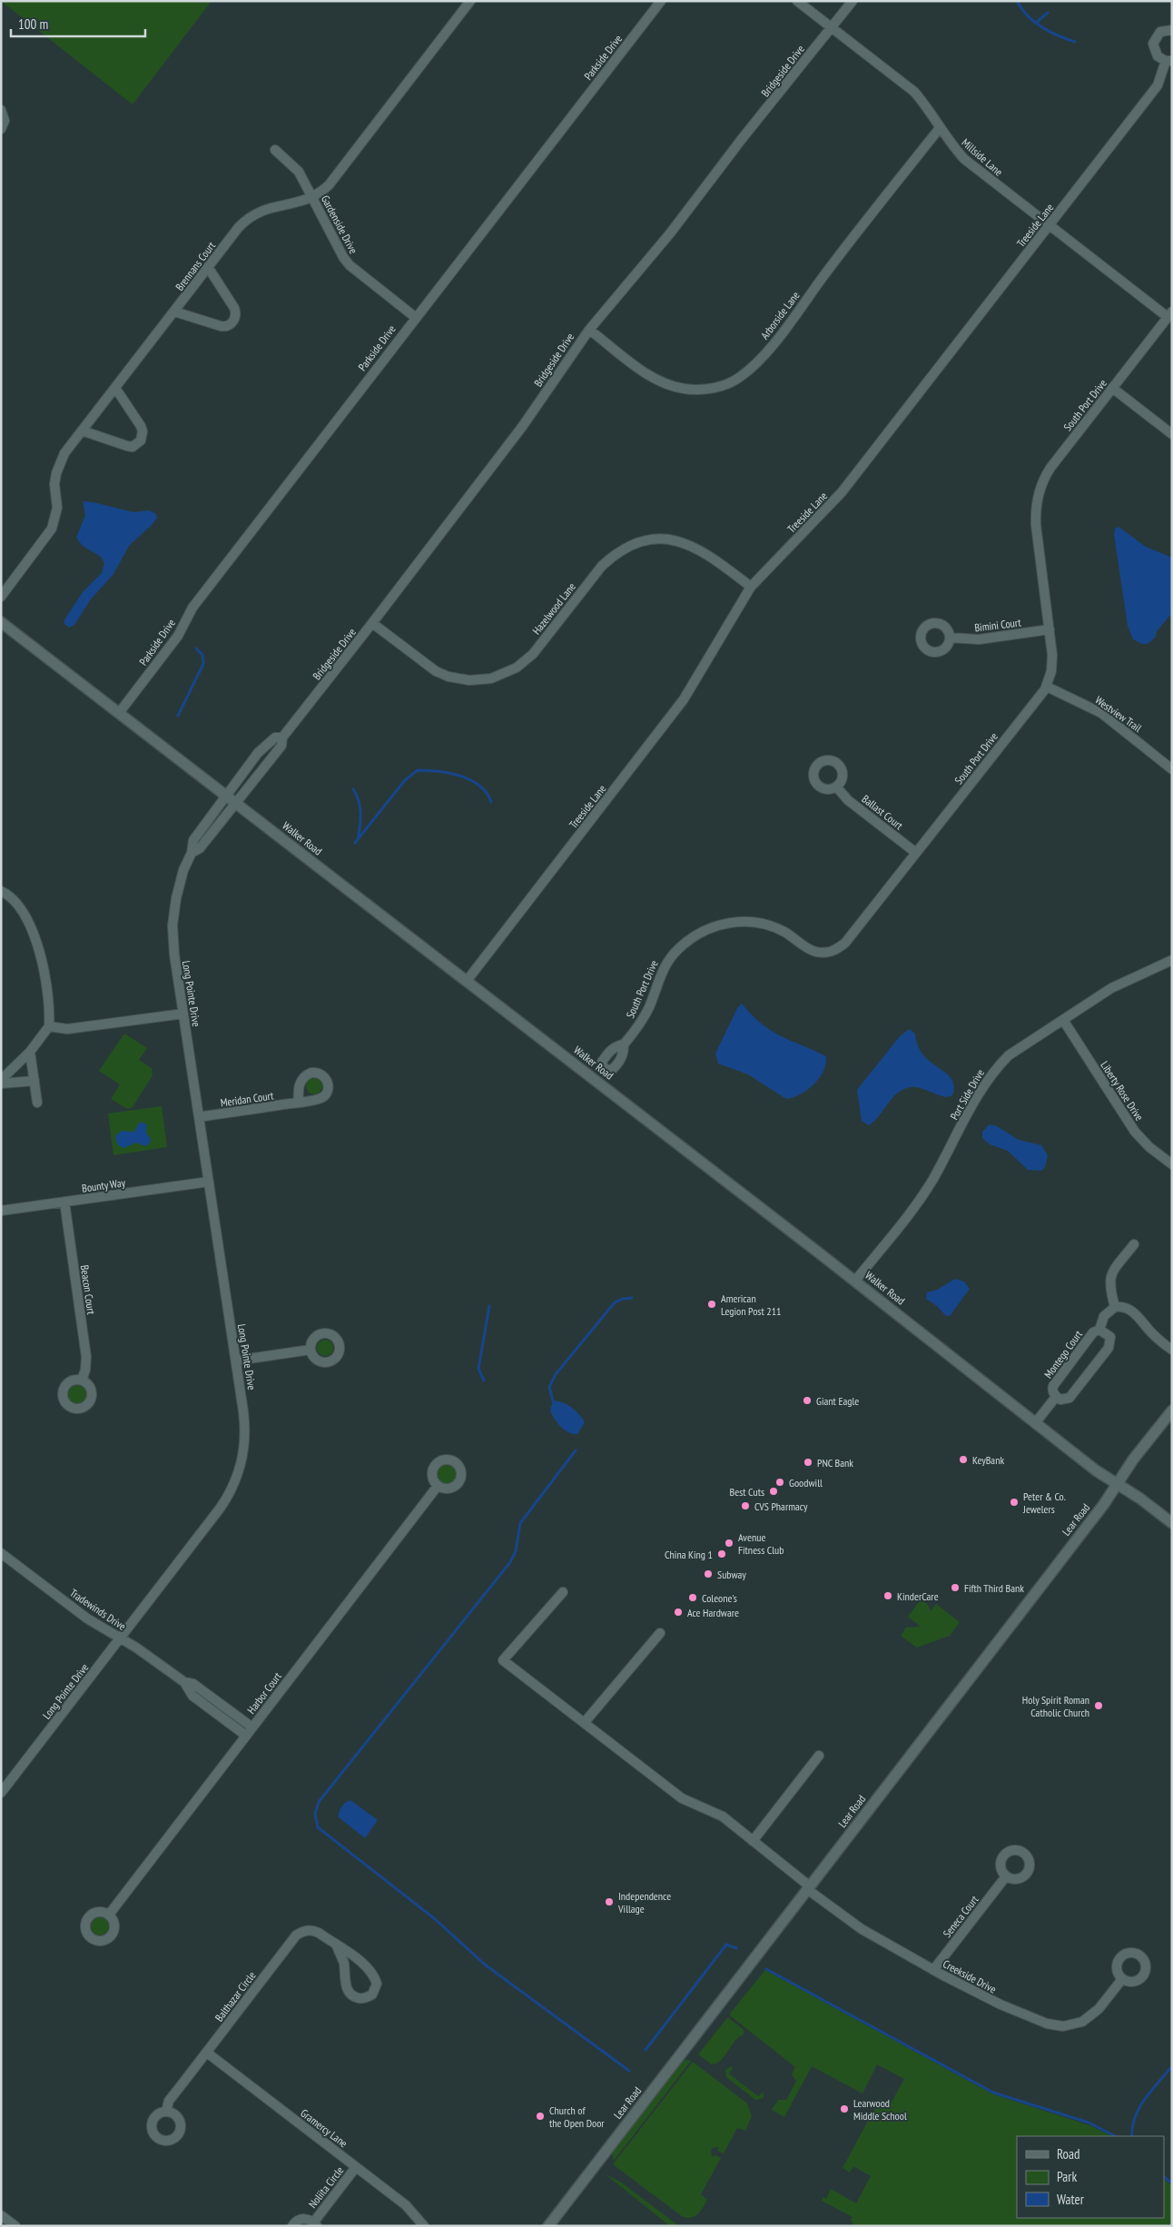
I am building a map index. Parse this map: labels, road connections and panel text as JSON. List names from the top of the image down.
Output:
{
  "streets": {
    "street": [
      "Parkside Drive",
      "Bridgeside Drive",
      "Millside Lane",
      "Gardenside Drive",
      "Treeside Lane",
      "Brennans Court",
      "Arborside Lane",
      "South Port Drive",
      "Hazelwood Lane",
      "Bimini Court",
      "Westview Trail",
      "Ballast Court",
      "Walker Road",
      "Long Pointe Drive",
      "Liberty Rose Drive",
      "Port Side Drive",
      "Meridan Court",
      "Bounty Way",
      "Beacon Court",
      "Montego Court",
      "Lear Road",
      "Tradewinds Drive",
      "Harbor Court",
      "Seneca Court",
      "Creekside Drive",
      "Balthazar Circle",
      "Gramercy Lane",
      "Noliita Circle"
    ]
  },
  "crossings": [
    ["Parkside Drive", "Gardenside Drive"],
    ["Parkside Drive", "Walker Road"],
    ["Bridgeside Drive", "Millside Lane"],
    ["Bridgeside Drive", "Arborside Lane"],
    ["Bridgeside Drive", "Hazelwood Lane"],
    ["Bridgeside Drive", "Walker Road"],
    ["Bridgeside Drive", "Long Pointe Drive"],
    ["Millside Lane", "Treeside Lane"],
    ["Millside Lane", "Arborside Lane"],
    ["Millside Lane", "South Port Drive"],
    ["Gardenside Drive", "Brennans Court"],
    ["Treeside Lane", "Hazelwood Lane"],
    ["Treeside Lane", "Walker Road"],
    ["South Port Drive", "Bimini Court"],
    ["South Port Drive", "Westview Trail"],
    ["South Port Drive", "Ballast Court"],
    ["South Port Drive", "Walker Road"],
    ["Walker Road", "Long Pointe Drive"],
    ["Walker Road", "Port Side Drive"],
    ["Walker Road", "Montego Court"],
    ["Walker Road", "Lear Road"],
    ["Long Pointe Drive", "Meridan Court"],
    ["Long Pointe Drive", "Bounty Way"],
    ["Long Pointe Drive", "Tradewinds Drive"],
    ["Liberty Rose Drive", "Port Side Drive"],
    ["Bounty Way", "Beacon Court"],
    ["Lear Road", "Creekside Drive"],
    ["Tradewinds Drive", "Harbor Court"],
    ["Seneca Court", "Creekside Drive"],
    ["Balthazar Circle", "Gramercy Lane"],
    ["Gramercy Lane", "Noliita Circle"]
  ],
  "places": [
    "American Legion Post 211",
    "Giant Eagle",
    "KeyBank",
    "PNC Bank",
    "Goodwill",
    "Best Cuts",
    "Peter & Co. Jewelers",
    "CVS Pharmacy",
    "Avenue Fitness Club",
    "China King 1",
    "Subway",
    "Fifth Third Bank",
    "KinderCare",
    "Coleone's",
    "Ace Hardware",
    "Holy Spirit Roman Catholic Church",
    "Independence Village",
    "Learwood Middle School",
    "Church of the Open Door"
  ],
  "legend": ["Road", "Park", "Water"],
  "scale_bar": "100 m"
}
